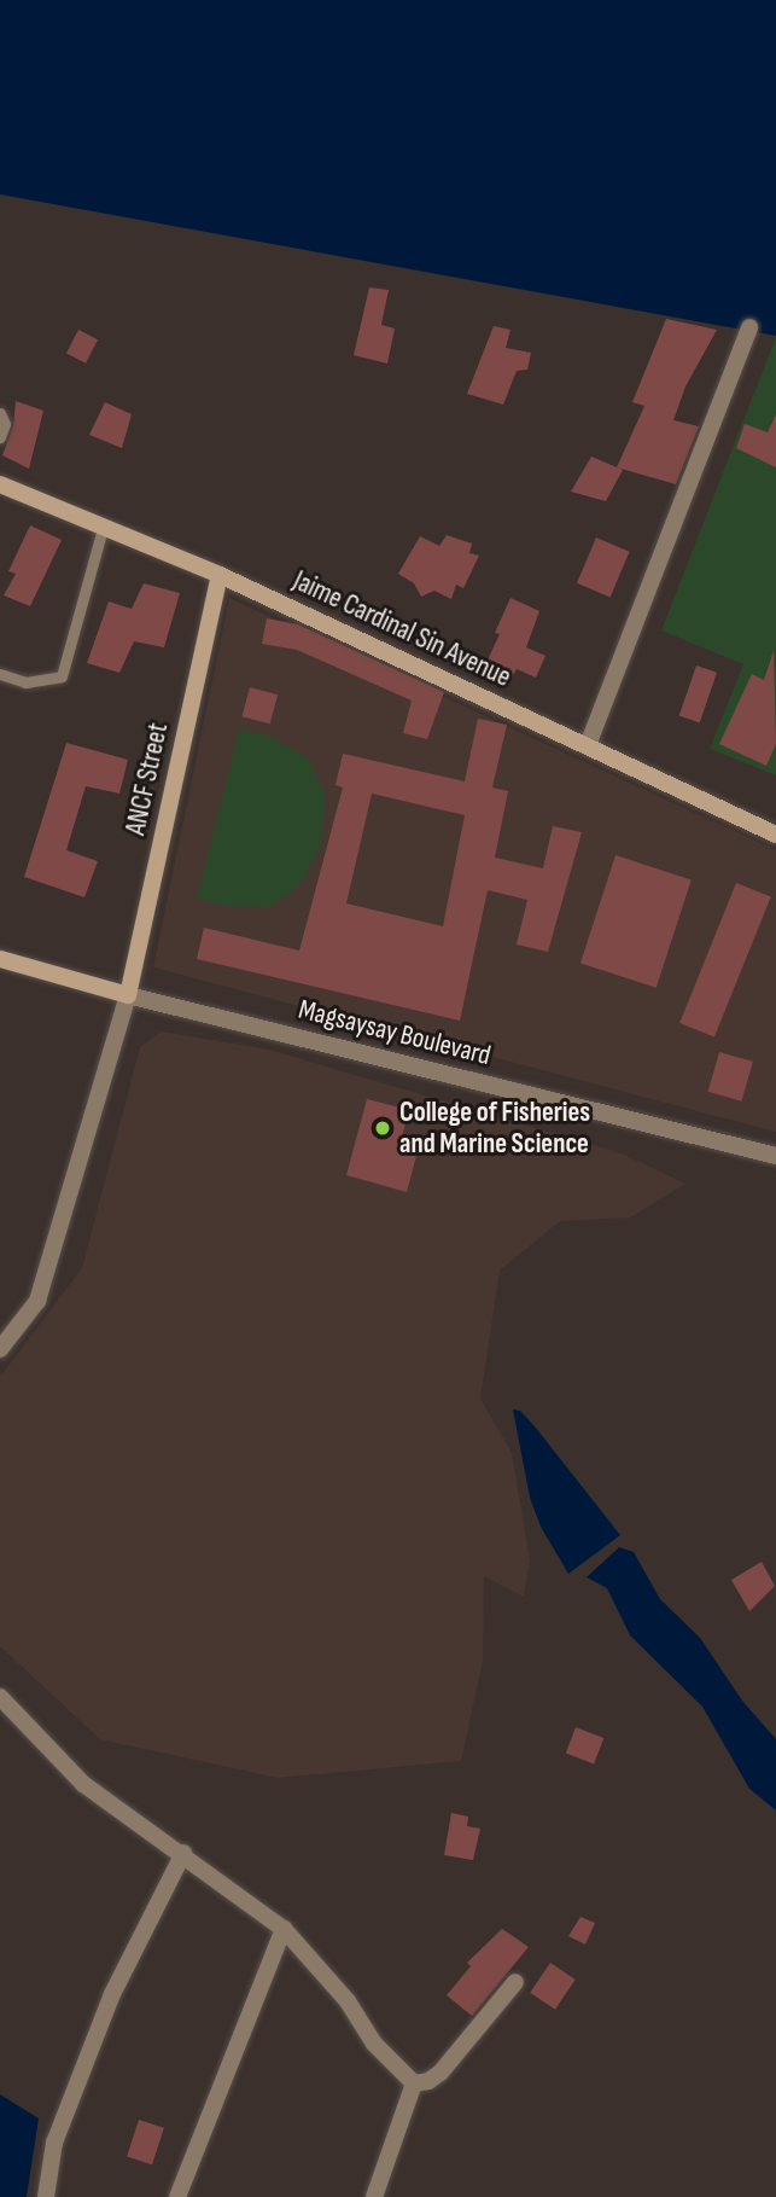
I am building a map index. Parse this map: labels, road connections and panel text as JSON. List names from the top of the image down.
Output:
{
  "streets": {
    "main road": ["Jaime Cardinal Sin Avenue", "ANCF Street", "Magsaysay Boulevard"]
  },
  "crossings": [
    ["Jaime Cardinal Sin Avenue", "ANCF Street"],
    ["ANCF Street", "Magsaysay Boulevard"]
  ],
  "places": ["College of Fisheries and Marine Science"]
}
